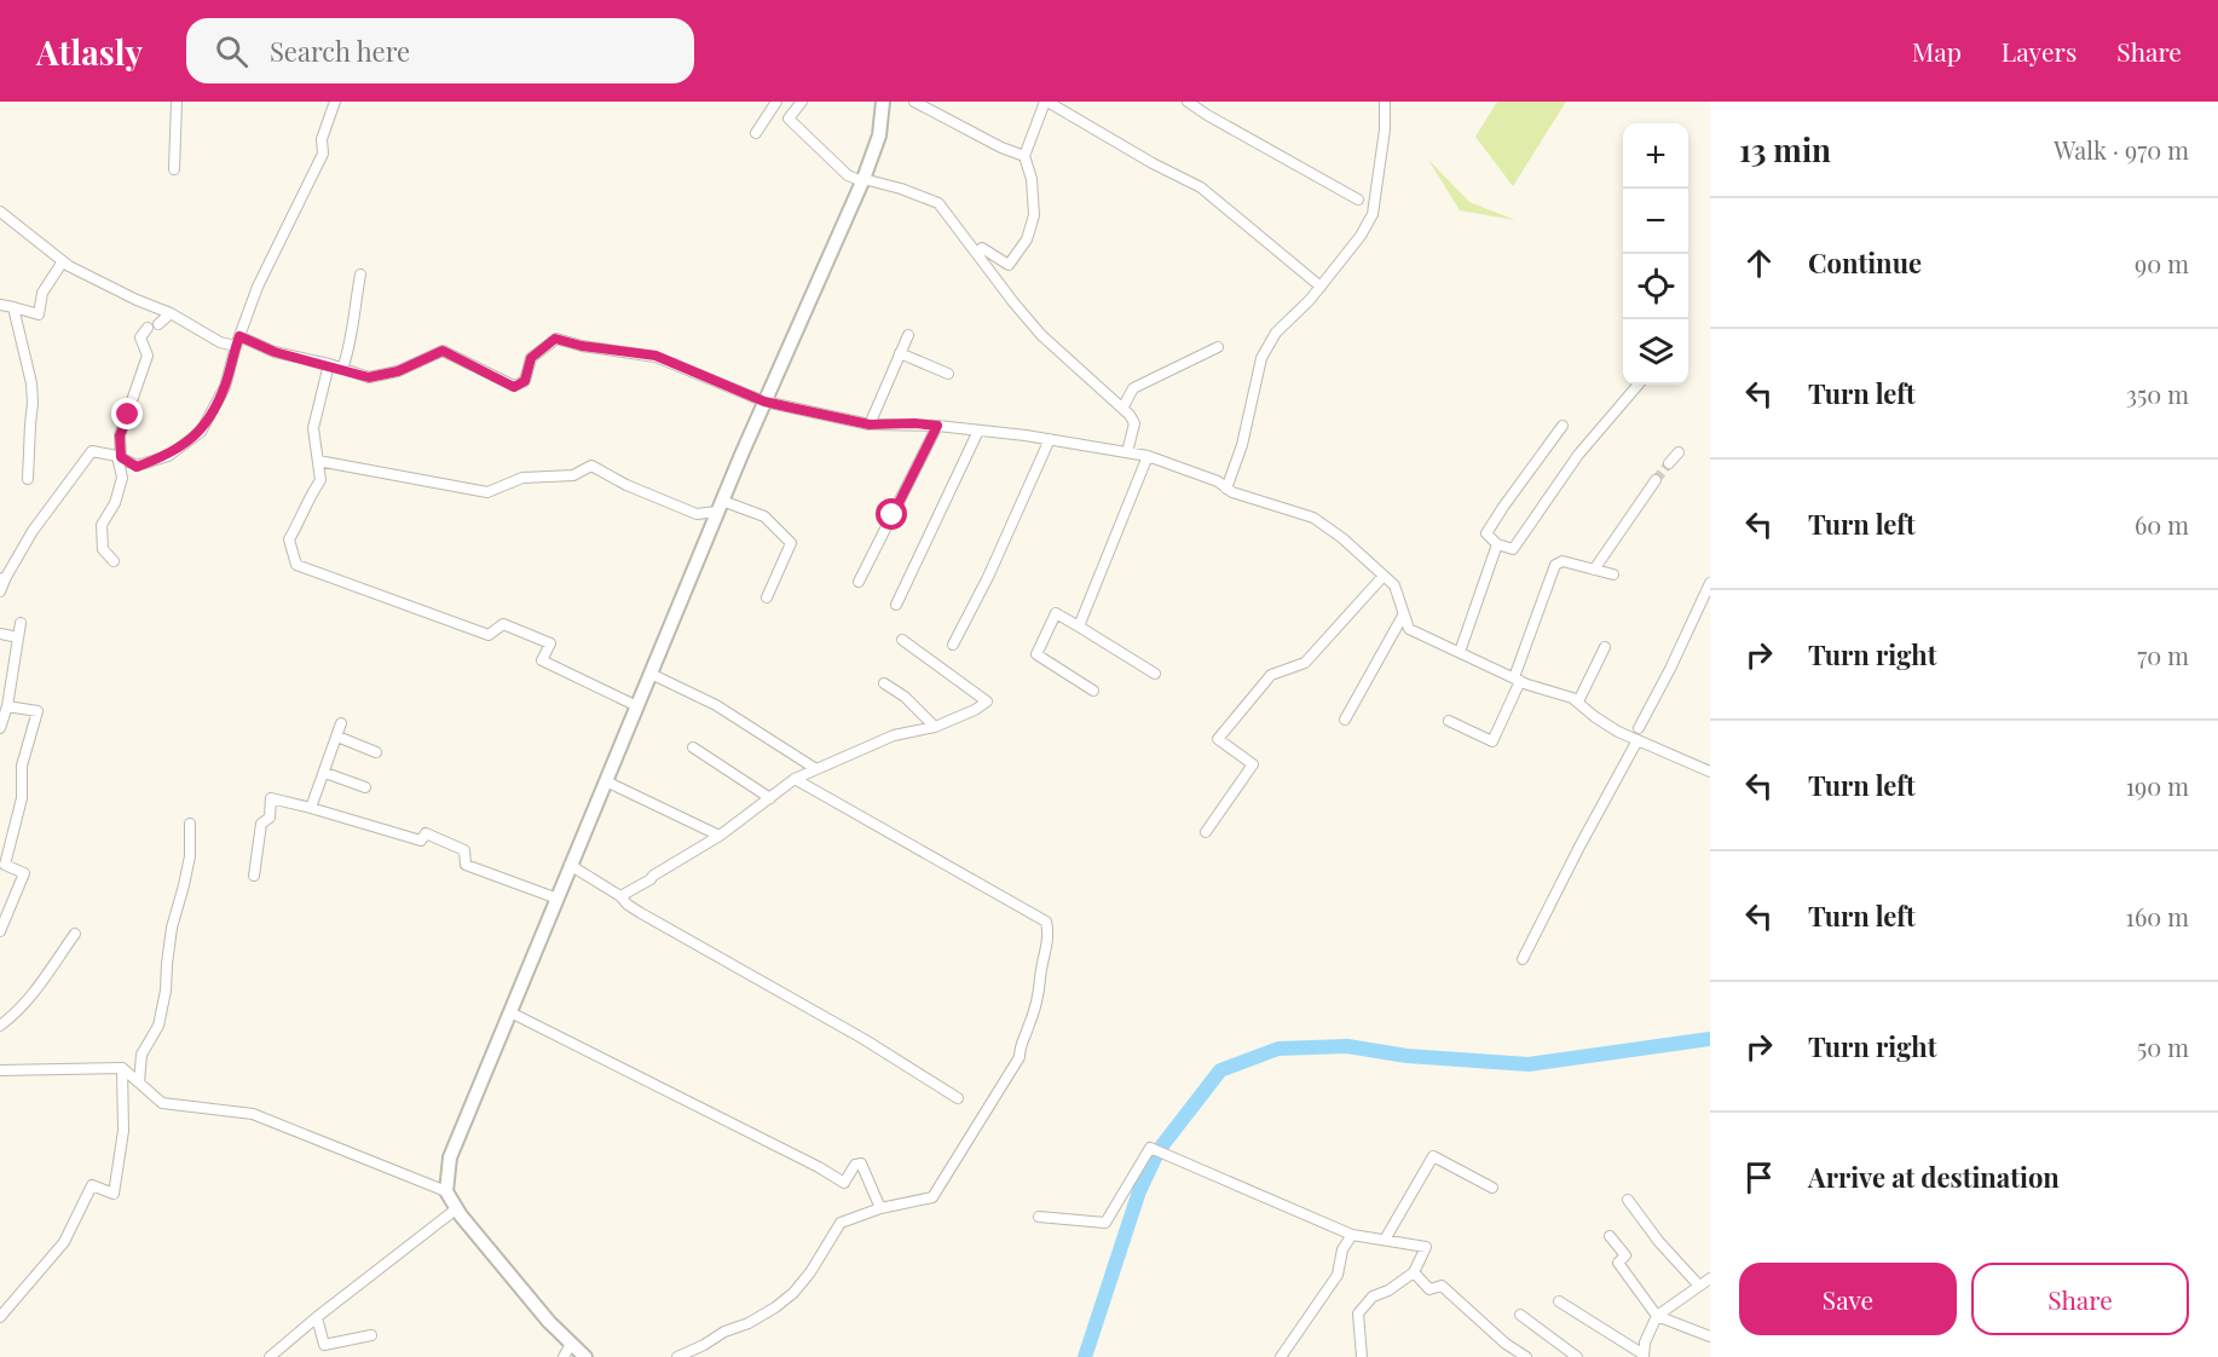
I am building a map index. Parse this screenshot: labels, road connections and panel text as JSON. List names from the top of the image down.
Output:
{
  "page": {
    "header": "Atlasly",
    "search": "Search here",
    "nav": ["Map", "Layers", "Share"],
    "heading": ["13 min", "Walk · 970 m"],
    "map_buttons": ["+", "−"],
    "list": [
      ["Continue", "90 m"],
      ["Turn left", "350 m"],
      ["Turn left", "60 m"],
      ["Turn right", "70 m"],
      ["Turn left", "190 m"],
      ["Turn left", "160 m"],
      ["Turn right", "50 m"],
      "Arrive at destination"
    ],
    "buttons": ["Save", "Share"]
  }
}
